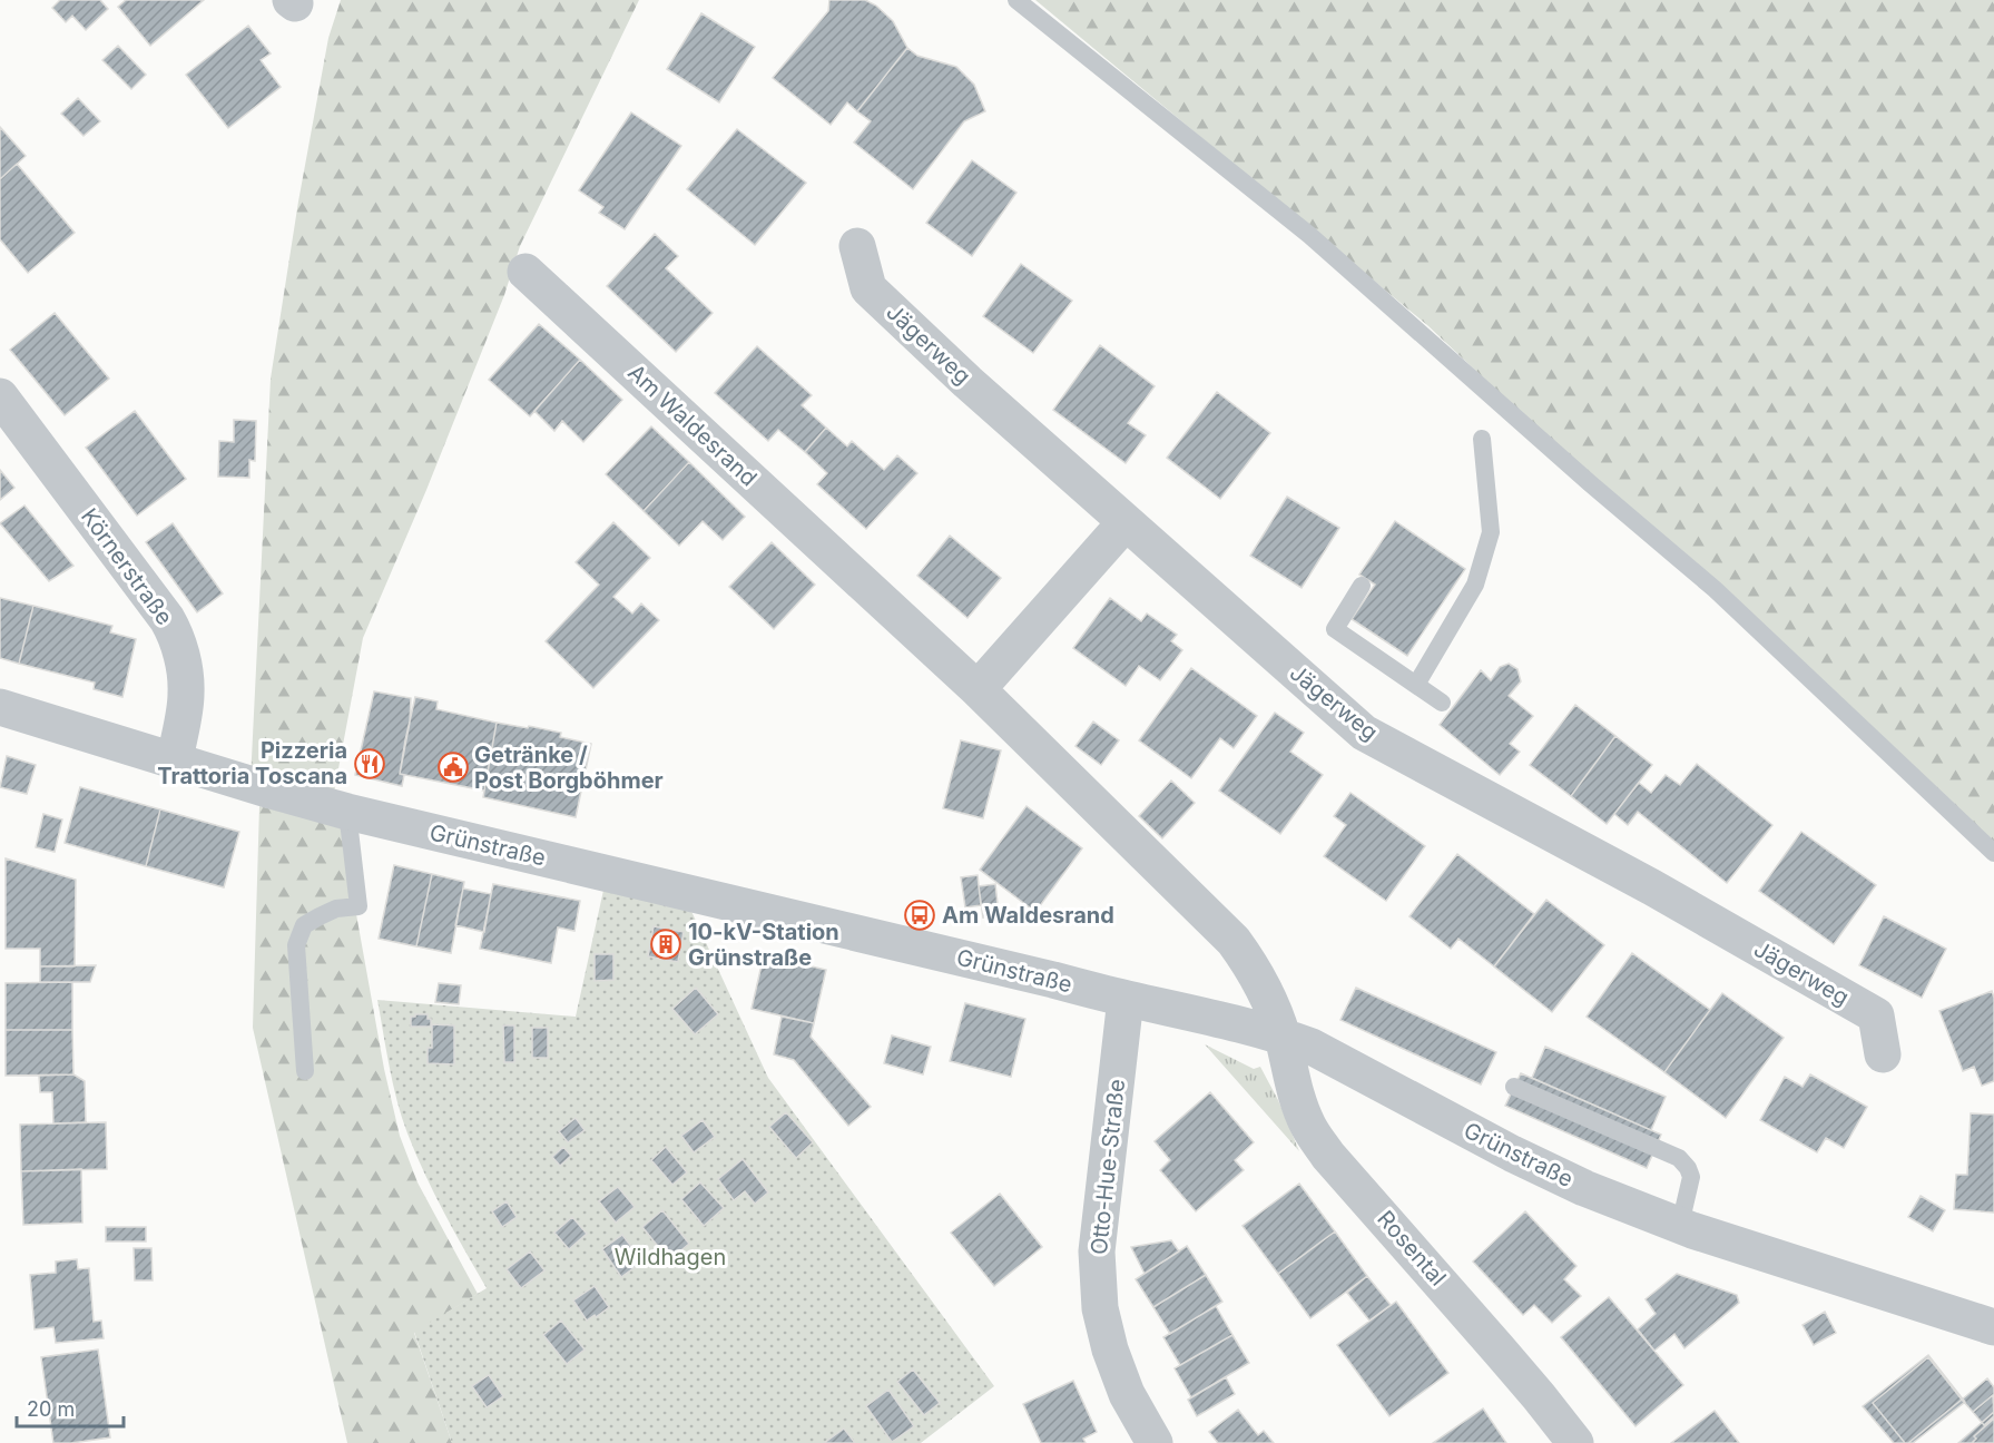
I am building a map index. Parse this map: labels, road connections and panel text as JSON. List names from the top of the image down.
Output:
{
  "streets": {
    "street": [
      "Jägerweg",
      "Am Waldesrand",
      "Körnerstraße",
      "Grünstraße",
      "Otto-Hue-Straße",
      "Rosental"
    ]
  },
  "crossings": [
    ["Am Waldesrand", "Grünstraße"],
    ["Am Waldesrand", "Rosental"],
    ["Körnerstraße", "Grünstraße"],
    ["Grünstraße", "Otto-Hue-Straße"],
    ["Grünstraße", "Rosental"]
  ],
  "parks": ["Wildhagen"],
  "places": {
    "restaurant": ["Pizzeria Trattoria Toscana"],
    "public building": ["Getränke / Post Borgböhmer"],
    "bus stop": ["Am Waldesrand"],
    "building": ["10-kV-Station Grünstraße"]
  },
  "scale_bar": "20 m"
}
